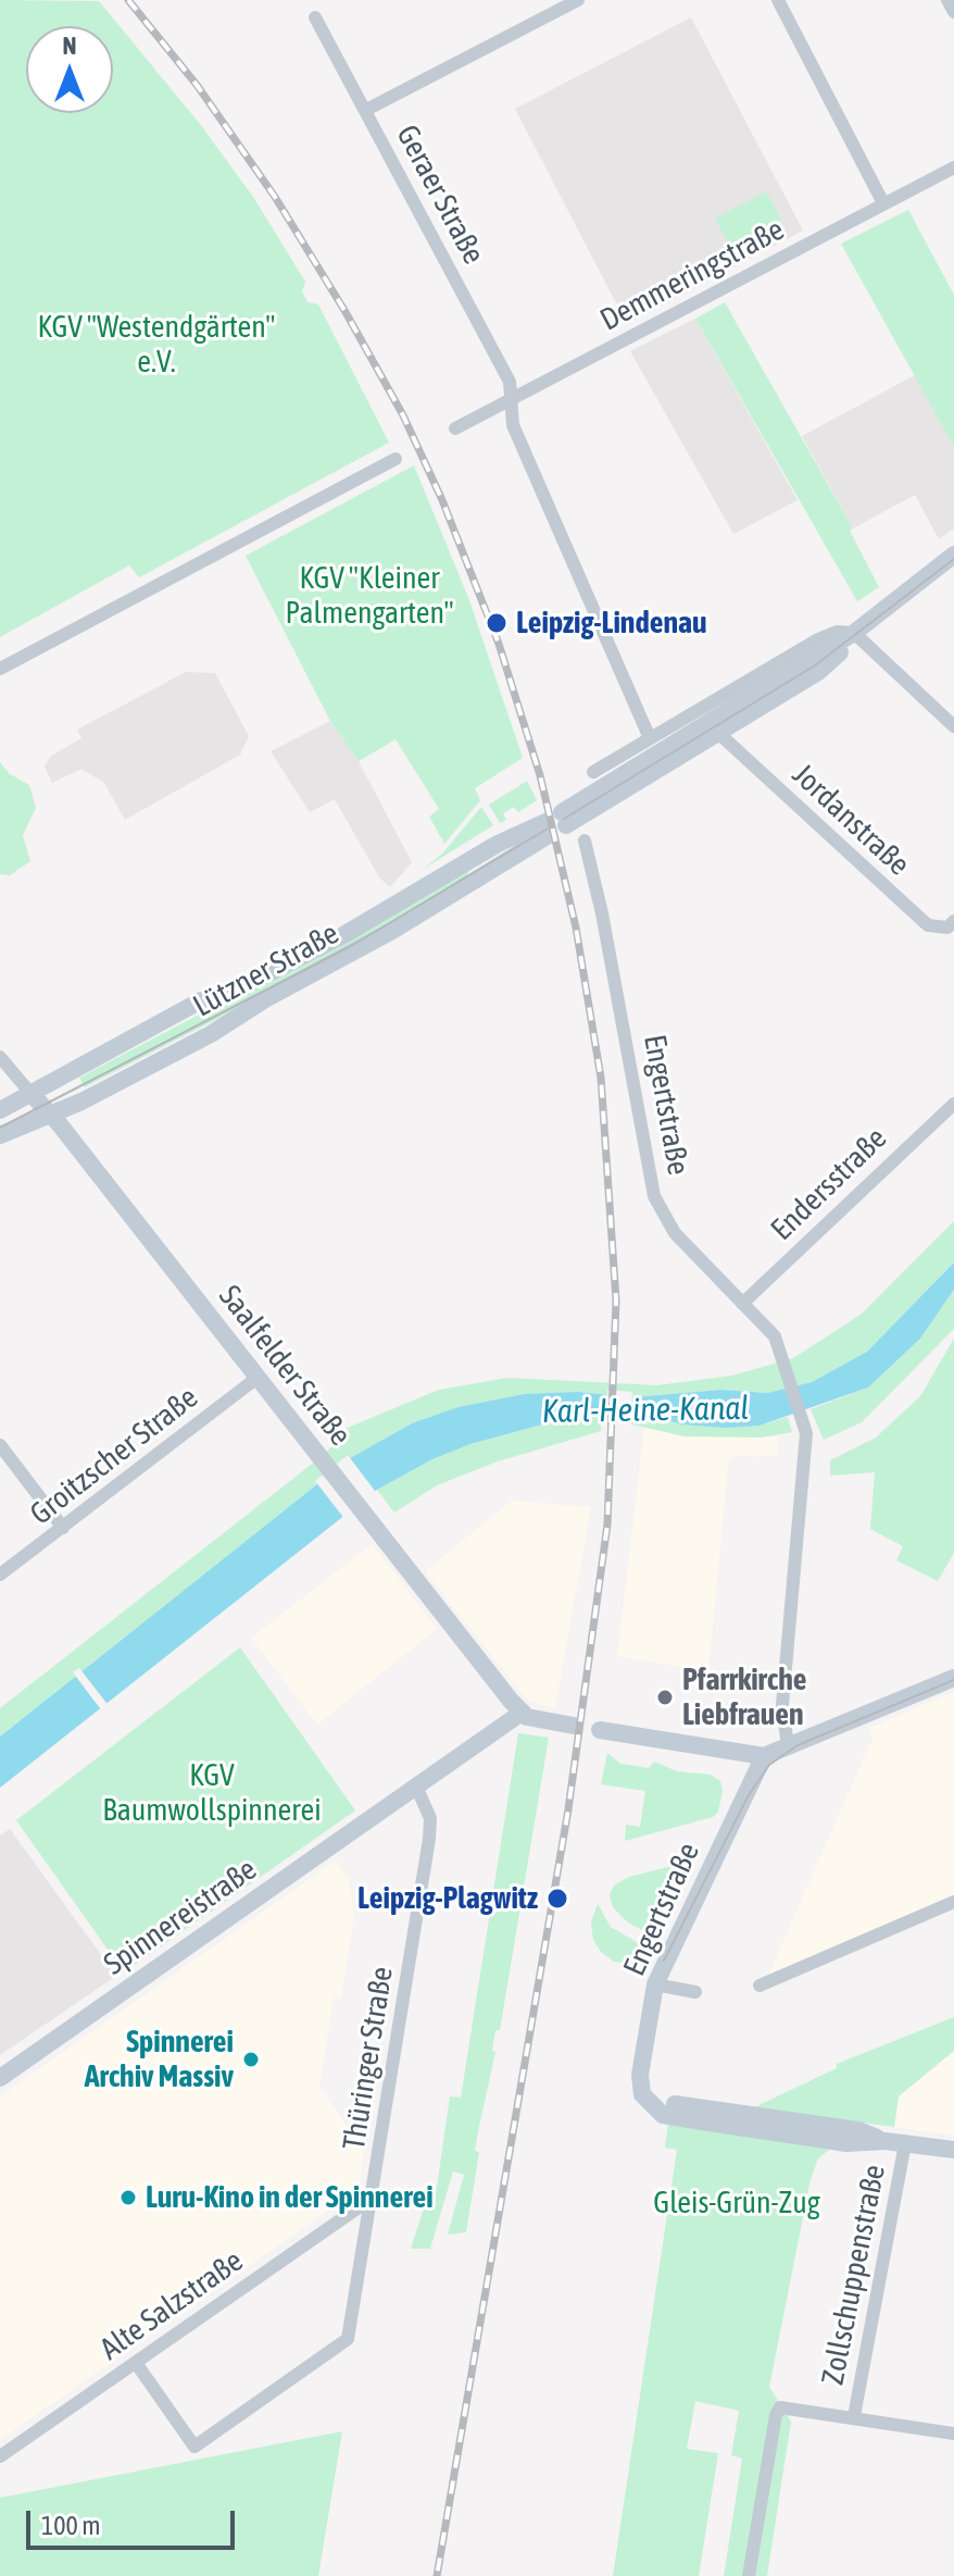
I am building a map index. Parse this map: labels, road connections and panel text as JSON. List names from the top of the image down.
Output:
{
  "streets": {
    "street": [
      "Geraer Straße",
      "Demmeringstraße",
      "Jordanstraße",
      "Lützner Straße",
      "Engertstraße",
      "Endersstraße",
      "Saalfelder Straße",
      "Groitzscher Straße",
      "Spinnereistraße",
      "Thüringer Straße",
      "Zollschuppenstraße",
      "Alte Salzstraße"
    ]
  },
  "crossings": [
    ["Geraer Straße", "Demmeringstraße"],
    ["Lützner Straße", "Saalfelder Straße"],
    ["Engertstraße", "Endersstraße"],
    ["Engertstraße", "Zollschuppenstraße"],
    ["Saalfelder Straße", "Groitzscher Straße"],
    ["Saalfelder Straße", "Spinnereistraße"],
    ["Spinnereistraße", "Thüringer Straße"],
    ["Thüringer Straße", "Alte Salzstraße"]
  ],
  "water": ["Karl-Heine-Kanal"],
  "parks": [
    "KGV \"Westendgärten\" e.V.",
    "KGV \"Kleiner Palmengarten\"",
    "KGV Baumwollspinnerei",
    "Gleis-Grün-Zug"
  ],
  "places": [
    "Leipzig-Lindenau",
    "Pfarrkirche Liebfrauen",
    "Leipzig-Plagwitz",
    "Spinnerei Archiv Massiv",
    "Luru-Kino in der Spinnerei"
  ],
  "scale_bar": "100 m",
  "north": "top"
}
